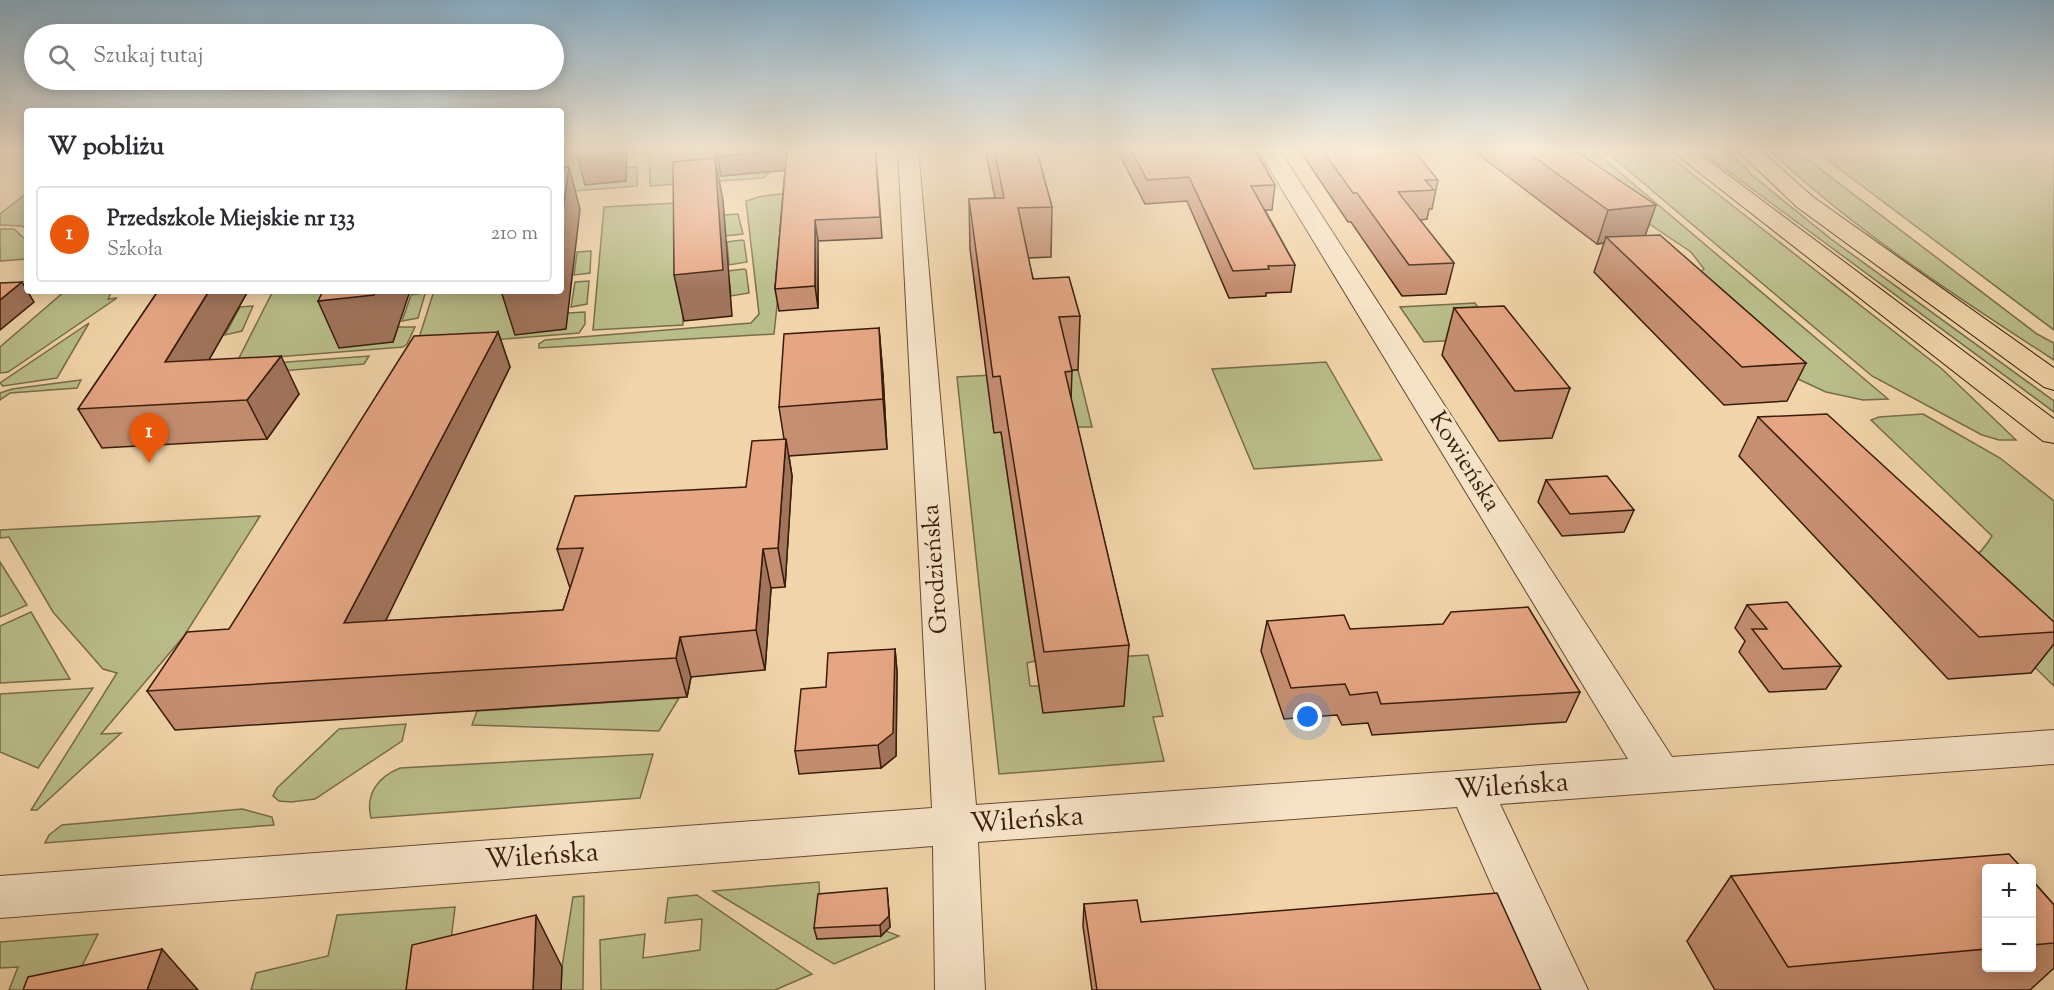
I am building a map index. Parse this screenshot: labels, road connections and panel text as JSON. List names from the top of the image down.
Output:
{
  "streets": {
    "street": ["Kowieńska", "Grodzieńska", "Wileńska"]
  },
  "crossings": [
    ["Kowieńska", "Wileńska"],
    ["Grodzieńska", "Wileńska"]
  ],
  "page": {
    "search": "Szukaj tutaj",
    "heading": "W pobliżu",
    "list": [
      {
        "mark": "1",
        "name": "Przedszkole Miejskie nr 133",
        "note": "Szkoła",
        "value": "210 m"
      }
    ],
    "pins": "1",
    "map_buttons": ["+", "−"]
  }
}
